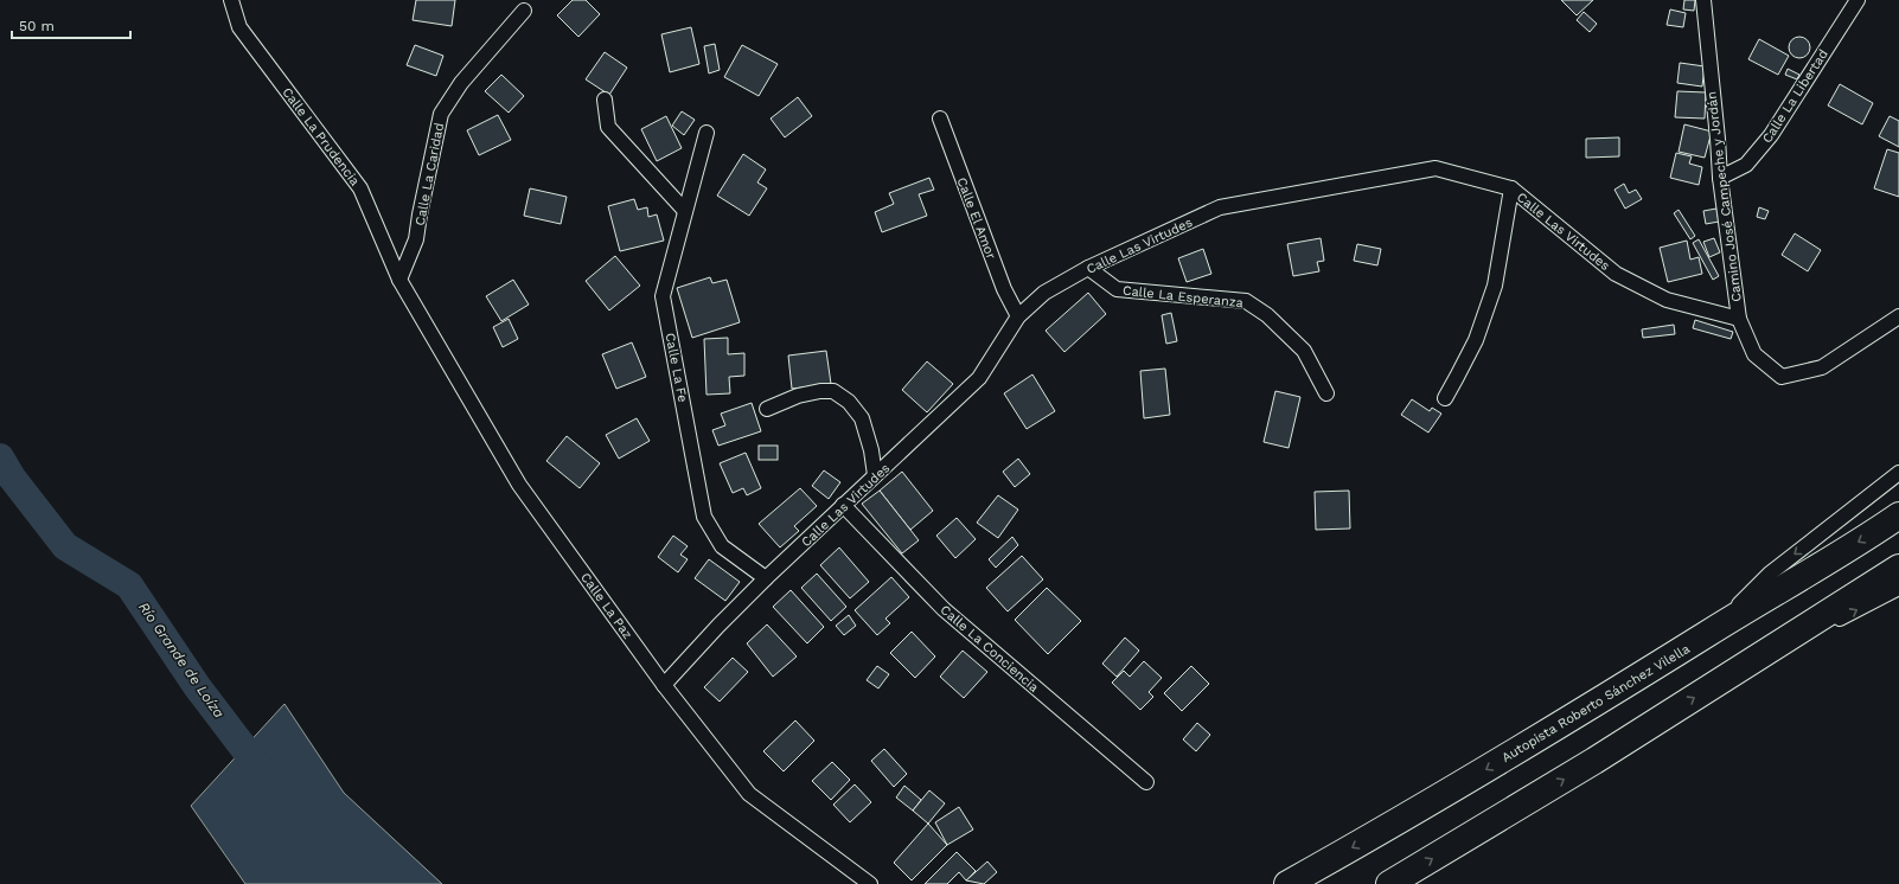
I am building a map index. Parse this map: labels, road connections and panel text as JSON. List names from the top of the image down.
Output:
{
  "streets": {
    "highway": ["Autopista Roberto Sánchez Vilella"],
    "street": [
      "Calle La Libertad",
      "Calle La Prudencia",
      "Calle La Caridad",
      "Camino José Campeche y Jordán",
      "Calle El Amor",
      "Calle Las Virtudes",
      "Calle La Esperanza",
      "Calle La Fe",
      "Calle La Paz",
      "Calle La Conciencia"
    ]
  },
  "crossings": [
    ["Calle La Libertad", "Camino José Campeche y Jordán"],
    ["Calle La Prudencia", "Calle La Caridad"],
    ["Calle La Prudencia", "Calle La Paz"],
    ["Calle La Caridad", "Calle La Paz"],
    ["Camino José Campeche y Jordán", "Calle Las Virtudes"],
    ["Calle El Amor", "Calle Las Virtudes"],
    ["Calle Las Virtudes", "Calle La Esperanza"],
    ["Calle Las Virtudes", "Calle La Fe"],
    ["Calle Las Virtudes", "Calle La Paz"],
    ["Calle Las Virtudes", "Calle La Conciencia"]
  ],
  "water": ["Río Grande de Loíza"],
  "scale_bar": "50 m"
}
